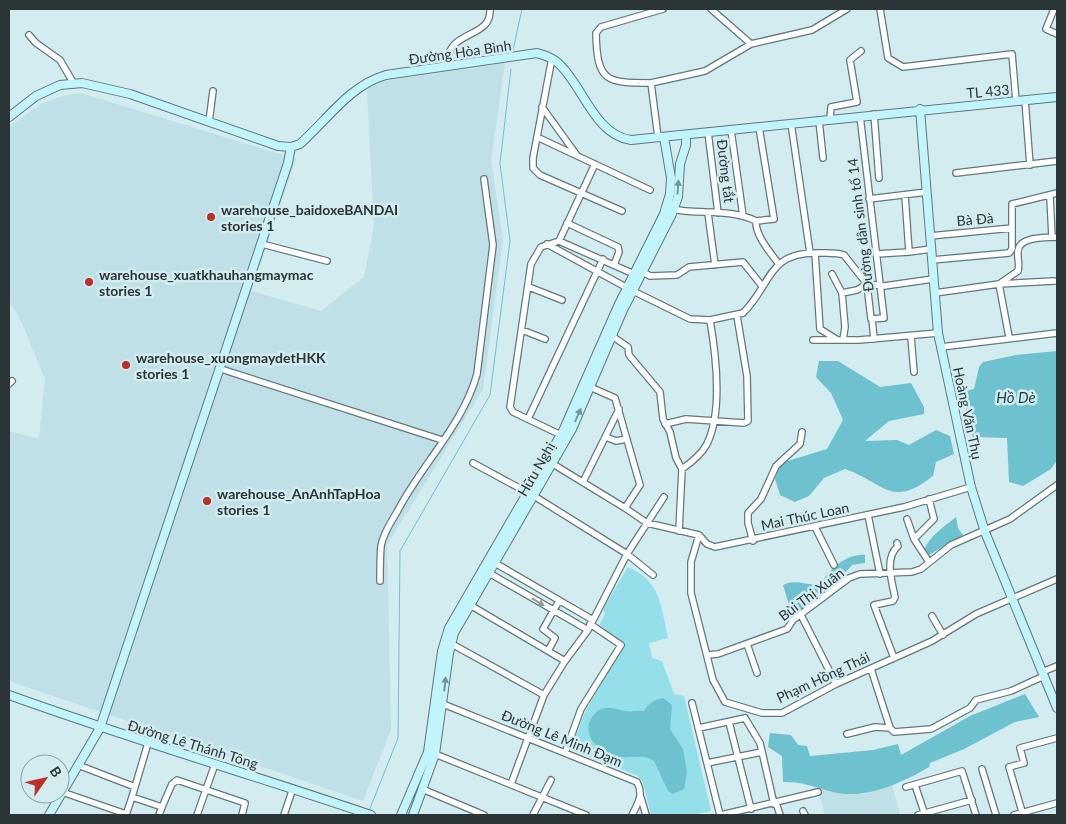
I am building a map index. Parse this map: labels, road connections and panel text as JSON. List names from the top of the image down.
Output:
{
  "streets": {
    "main road": [
      "Đường Hòa Bình",
      "TL 433",
      "Hoàng Văn Thụ",
      "Hữu Nghị",
      "Đường Lê Thánh Tông"
    ],
    "street": [
      "Đường tắt",
      "Bà Đà",
      "Đường dân sinh tổ 14",
      "Mai Thúc Loan",
      "Bùi Thị Xuân",
      "Phạm Hồng Thái",
      "Đường Lê Minh Đạm"
    ]
  },
  "crossings": [
    ["TL 433", "Hoàng Văn Thụ"],
    ["Bà Đà", "Hoàng Văn Thụ"],
    ["Hoàng Văn Thụ", "Mai Thúc Loan"],
    ["Hoàng Văn Thụ", "Bùi Thị Xuân"],
    ["Hoàng Văn Thụ", "Phạm Hồng Thái"],
    ["Hữu Nghị", "Đường Lê Minh Đạm"],
    ["Mai Thúc Loan", "Phạm Hồng Thái"],
    ["Bùi Thị Xuân", "Phạm Hồng Thái"]
  ],
  "water": ["Hồ Dè"],
  "places": [
    "warehouse_baidoxeBANDAI stories 1",
    "warehouse_xuatkhauhangmaymac stories 1",
    "warehouse_xuongmaydetHKK stories 1",
    "warehouse_AnAnhTapHoa stories 1"
  ],
  "north": "top right"
}
